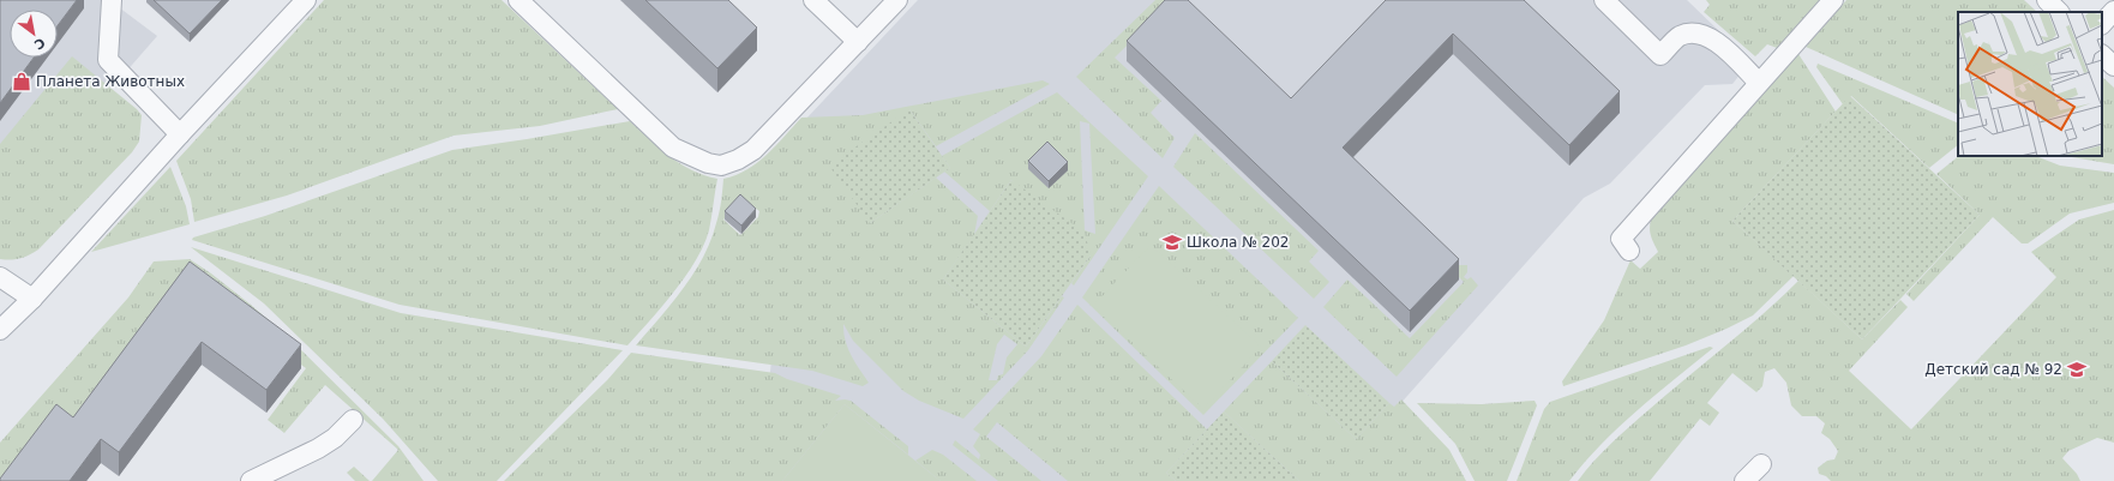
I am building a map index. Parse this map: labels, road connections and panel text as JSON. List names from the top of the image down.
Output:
{
  "places": {
    "shop": ["Планета Животных"],
    "school or university": ["Школа № 202", "Детский сад № 92"]
  },
  "north": "bottom right"
}
